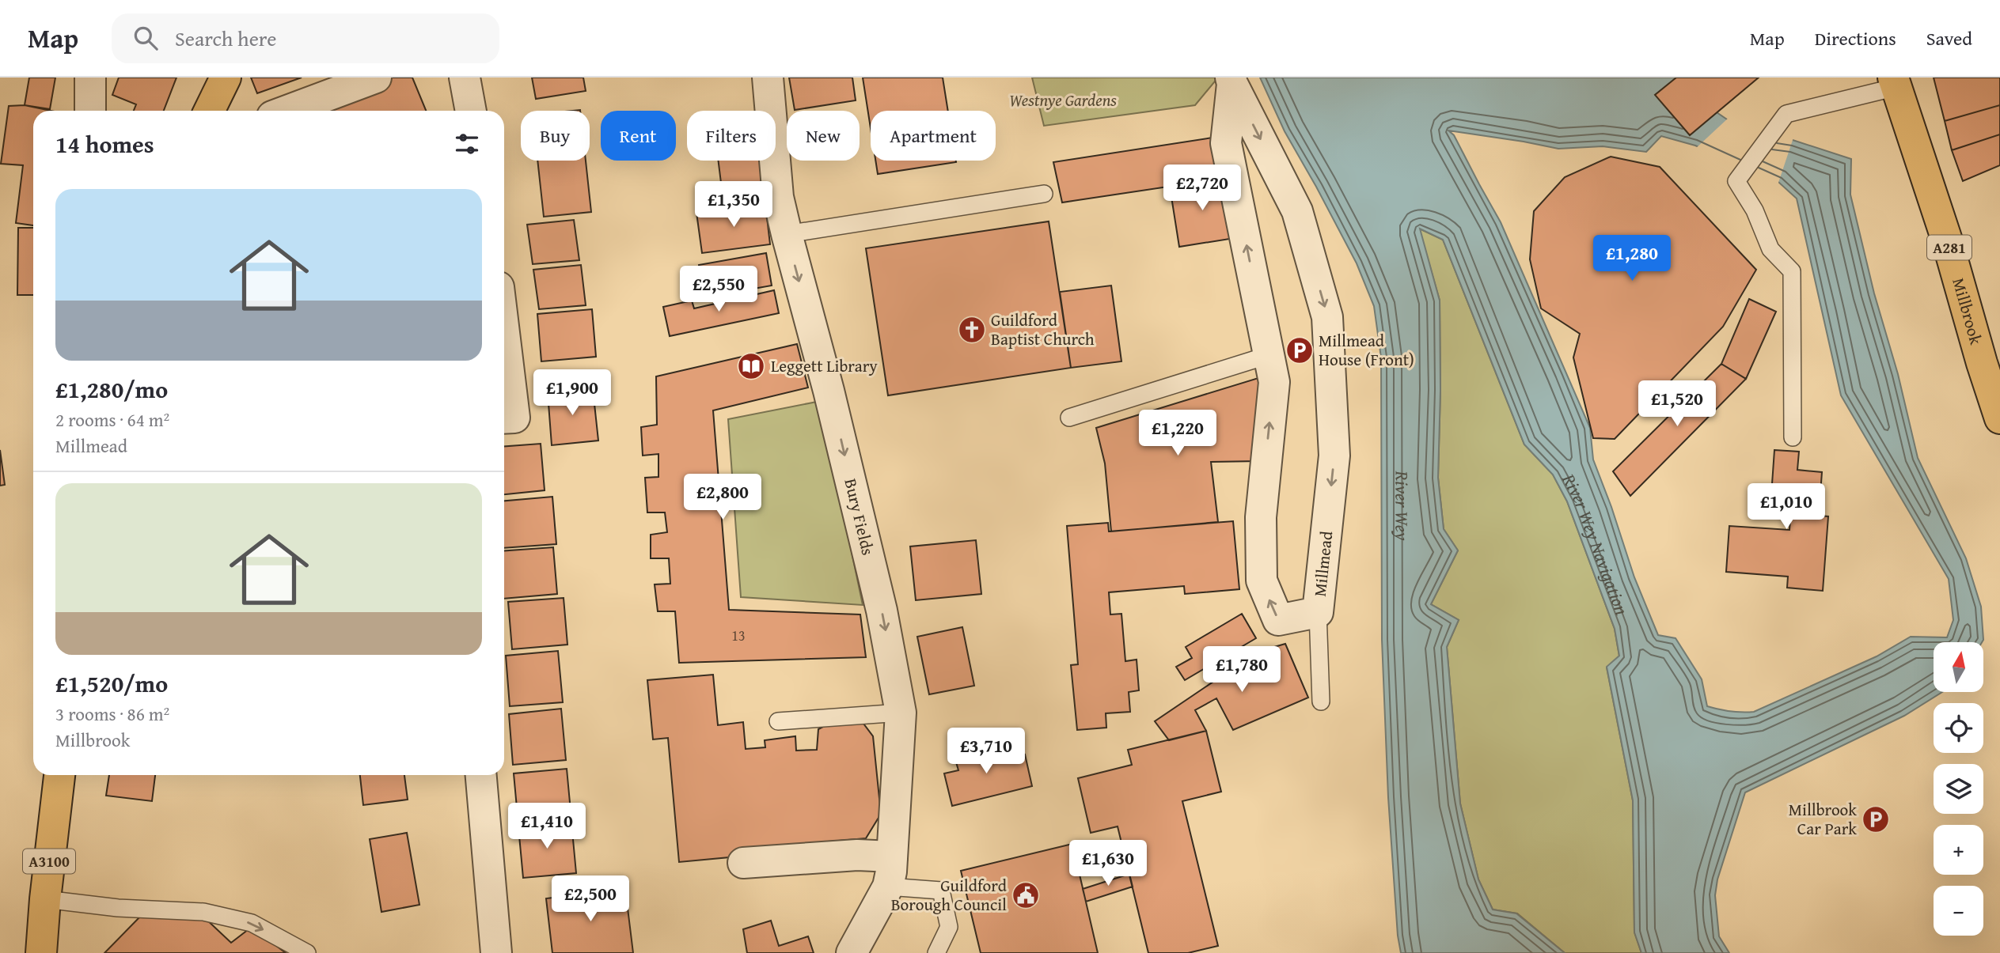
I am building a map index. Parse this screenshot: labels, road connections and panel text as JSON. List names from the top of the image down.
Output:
{
  "streets": {
    "main road": ["A281", "Millbrook", "A3100"],
    "street": ["Bury Fields", "Millmead"]
  },
  "one_way": ["Bury Fields"],
  "water": ["River Wey", "River Wey Navigation"],
  "parks": ["Westnye Gardens"],
  "places": {
    "church": ["Guildford Baptist Church"],
    "parking": ["Millmead House (Front)", "Millbrook Car Park"],
    "library": ["Leggett Library"],
    "public building": ["Guildford Borough Council"]
  },
  "house_numbers": ["13"],
  "north": "top",
  "page": {
    "header": "Map",
    "search": "Search here",
    "nav": ["Map", "Directions", "Saved"],
    "chip": [
      "Buy",
      "Rent",
      "Filters",
      "New",
      "Apartment"
    ],
    "heading": "14 homes",
    "price": [
      "£2,720",
      "£1,350",
      "£1,280",
      "£2,550",
      "£1,900",
      "£1,520",
      "£1,220",
      "£2,800",
      "£1,010",
      "£1,780",
      "£3,710",
      "£1,410",
      "£1,630",
      "£2,500"
    ],
    "list": [
      {
        "name": "£1,280/mo",
        "note": "2 rooms · 64 m² · Millmead"
      },
      {
        "name": "£1,520/mo",
        "note": "3 rooms · 86 m² · Millbrook"
      }
    ],
    "map_buttons": ["+", "−"]
  }
}
